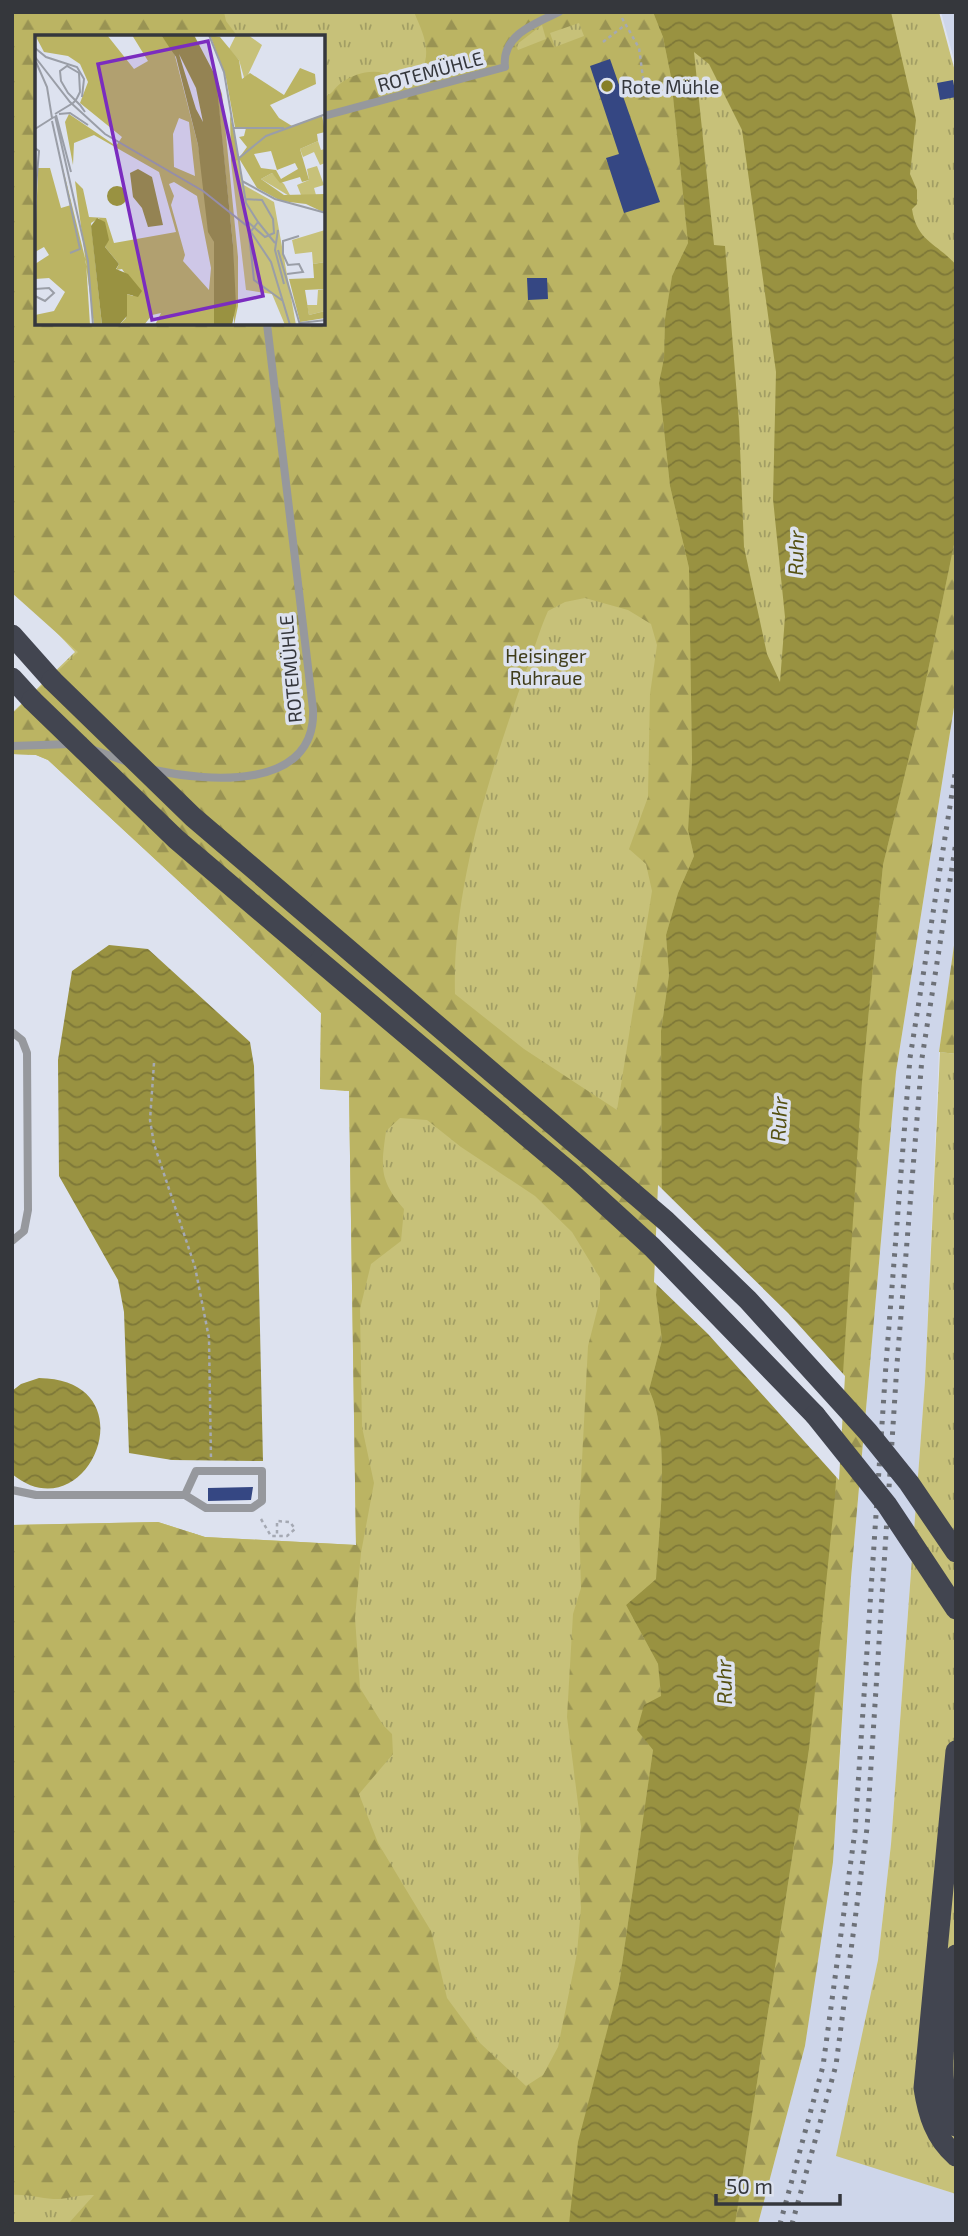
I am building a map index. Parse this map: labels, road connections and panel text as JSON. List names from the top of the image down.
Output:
{
  "streets": {
    "lane": ["ROTEMÜHLE"]
  },
  "water": ["Ruhr"],
  "parks": ["Heisinger Ruhraue"],
  "places": ["Rote Mühle"],
  "scale_bar": "50 m"
}
